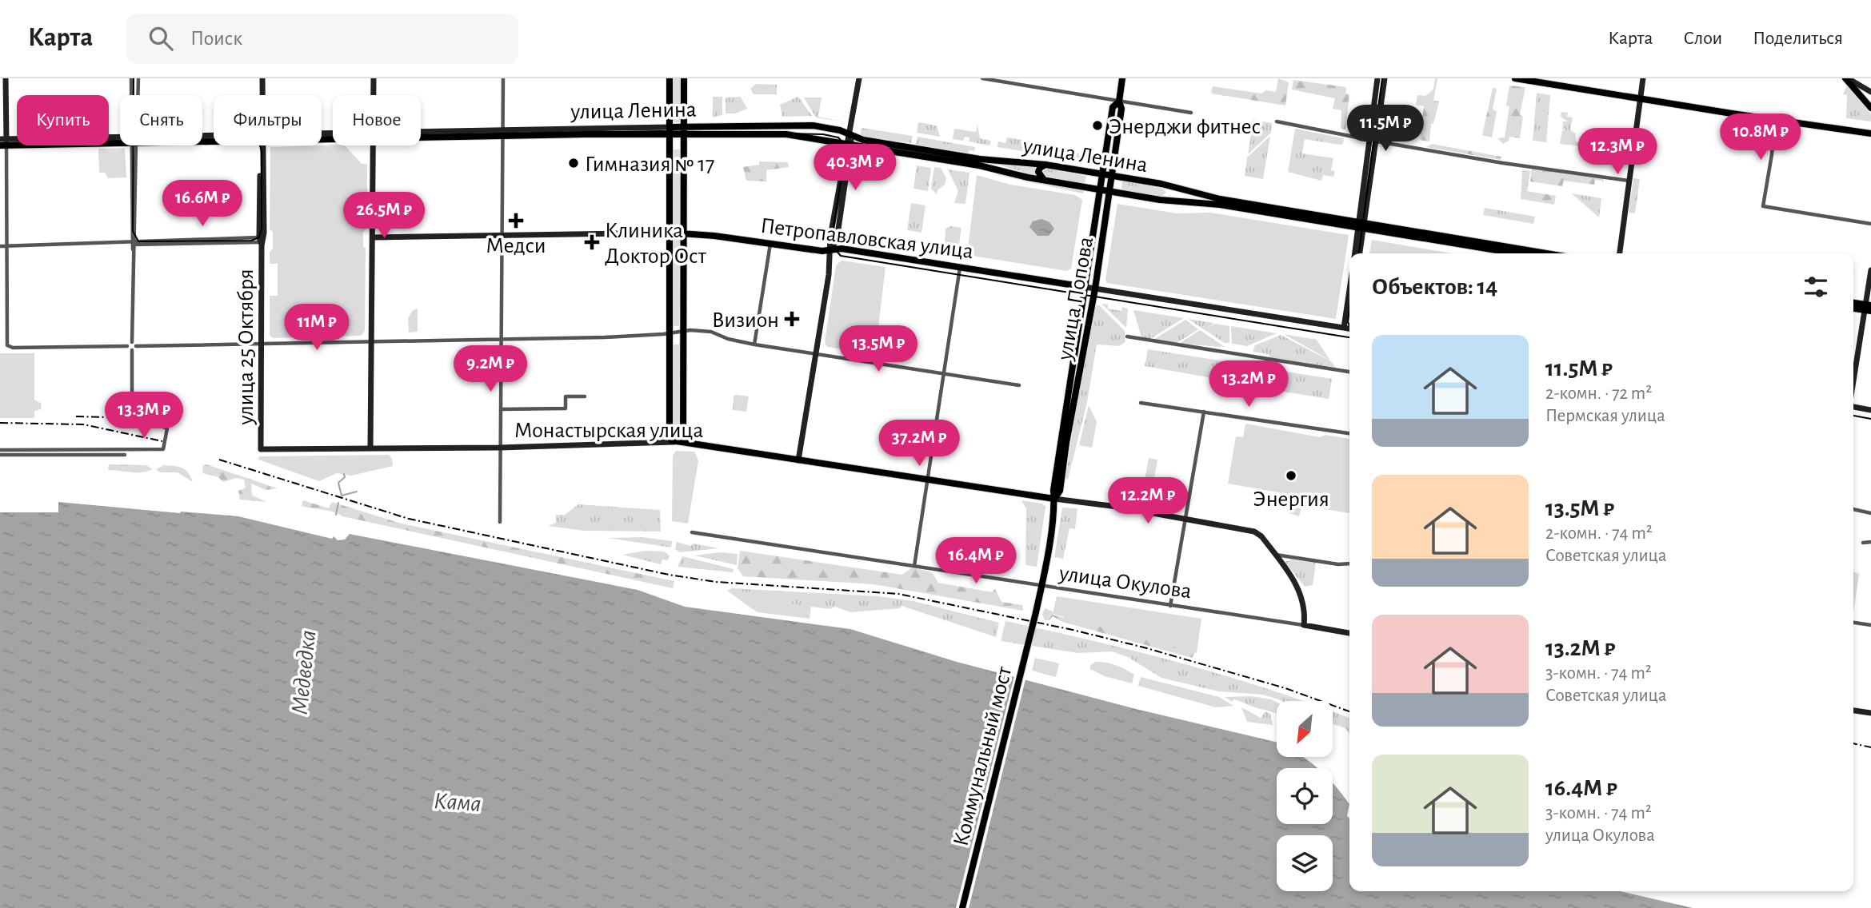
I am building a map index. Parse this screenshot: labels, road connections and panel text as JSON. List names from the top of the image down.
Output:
{
  "streets": {
    "main road": [
      "улица Ленина",
      "Петропавловская улица",
      "улица Попова",
      "улица 25 Октября",
      "Монастырская улица",
      "улица Окулова",
      "Коммунальный мост"
    ]
  },
  "crossings": [
    ["улица Ленина", "улица Попова"],
    ["Петропавловская улица", "улица Попова"],
    ["улица Попова", "Монастырская улица"],
    ["улица Попова", "улица Окулова"],
    ["улица Попова", "Коммунальный мост"],
    ["улица 25 Октября", "Монастырская улица"],
    ["Монастырская улица", "улица Окулова"]
  ],
  "water": ["Медведка", "Кама"],
  "places": {
    "other": ["Энерджи фитнес", "Гимназия № 17", "Энергия"],
    "health": ["Медси", "Клиника Доктор Ост", "Визион"]
  },
  "north": "bottom left",
  "page": {
    "header": "Карта",
    "search": "Поиск",
    "nav": ["Карта", "Слои", "Поделиться"],
    "chip": [
      "Купить",
      "Снять",
      "Фильтры",
      "Новое"
    ],
    "price": [
      "11.5M ₽",
      "10.8M ₽",
      "12.3M ₽",
      "40.3M ₽",
      "16.6M ₽",
      "26.5M ₽",
      "11M ₽",
      "13.5M ₽",
      "9.2M ₽",
      "13.2M ₽",
      "13.3M ₽",
      "37.2M ₽",
      "12.2M ₽",
      "16.4M ₽"
    ],
    "heading": "Объектов: 14",
    "list": [
      {
        "name": "11.5M ₽",
        "note": "2-комн. · 72 m² · Пермская улица"
      },
      {
        "name": "13.5M ₽",
        "note": "2-комн. · 74 m² · Советская улица"
      },
      {
        "name": "13.2M ₽",
        "note": "3-комн. · 74 m² · Советская улица"
      },
      {
        "name": "16.4M ₽",
        "note": "3-комн. · 74 m² · улица Окулова"
      }
    ]
  }
}
